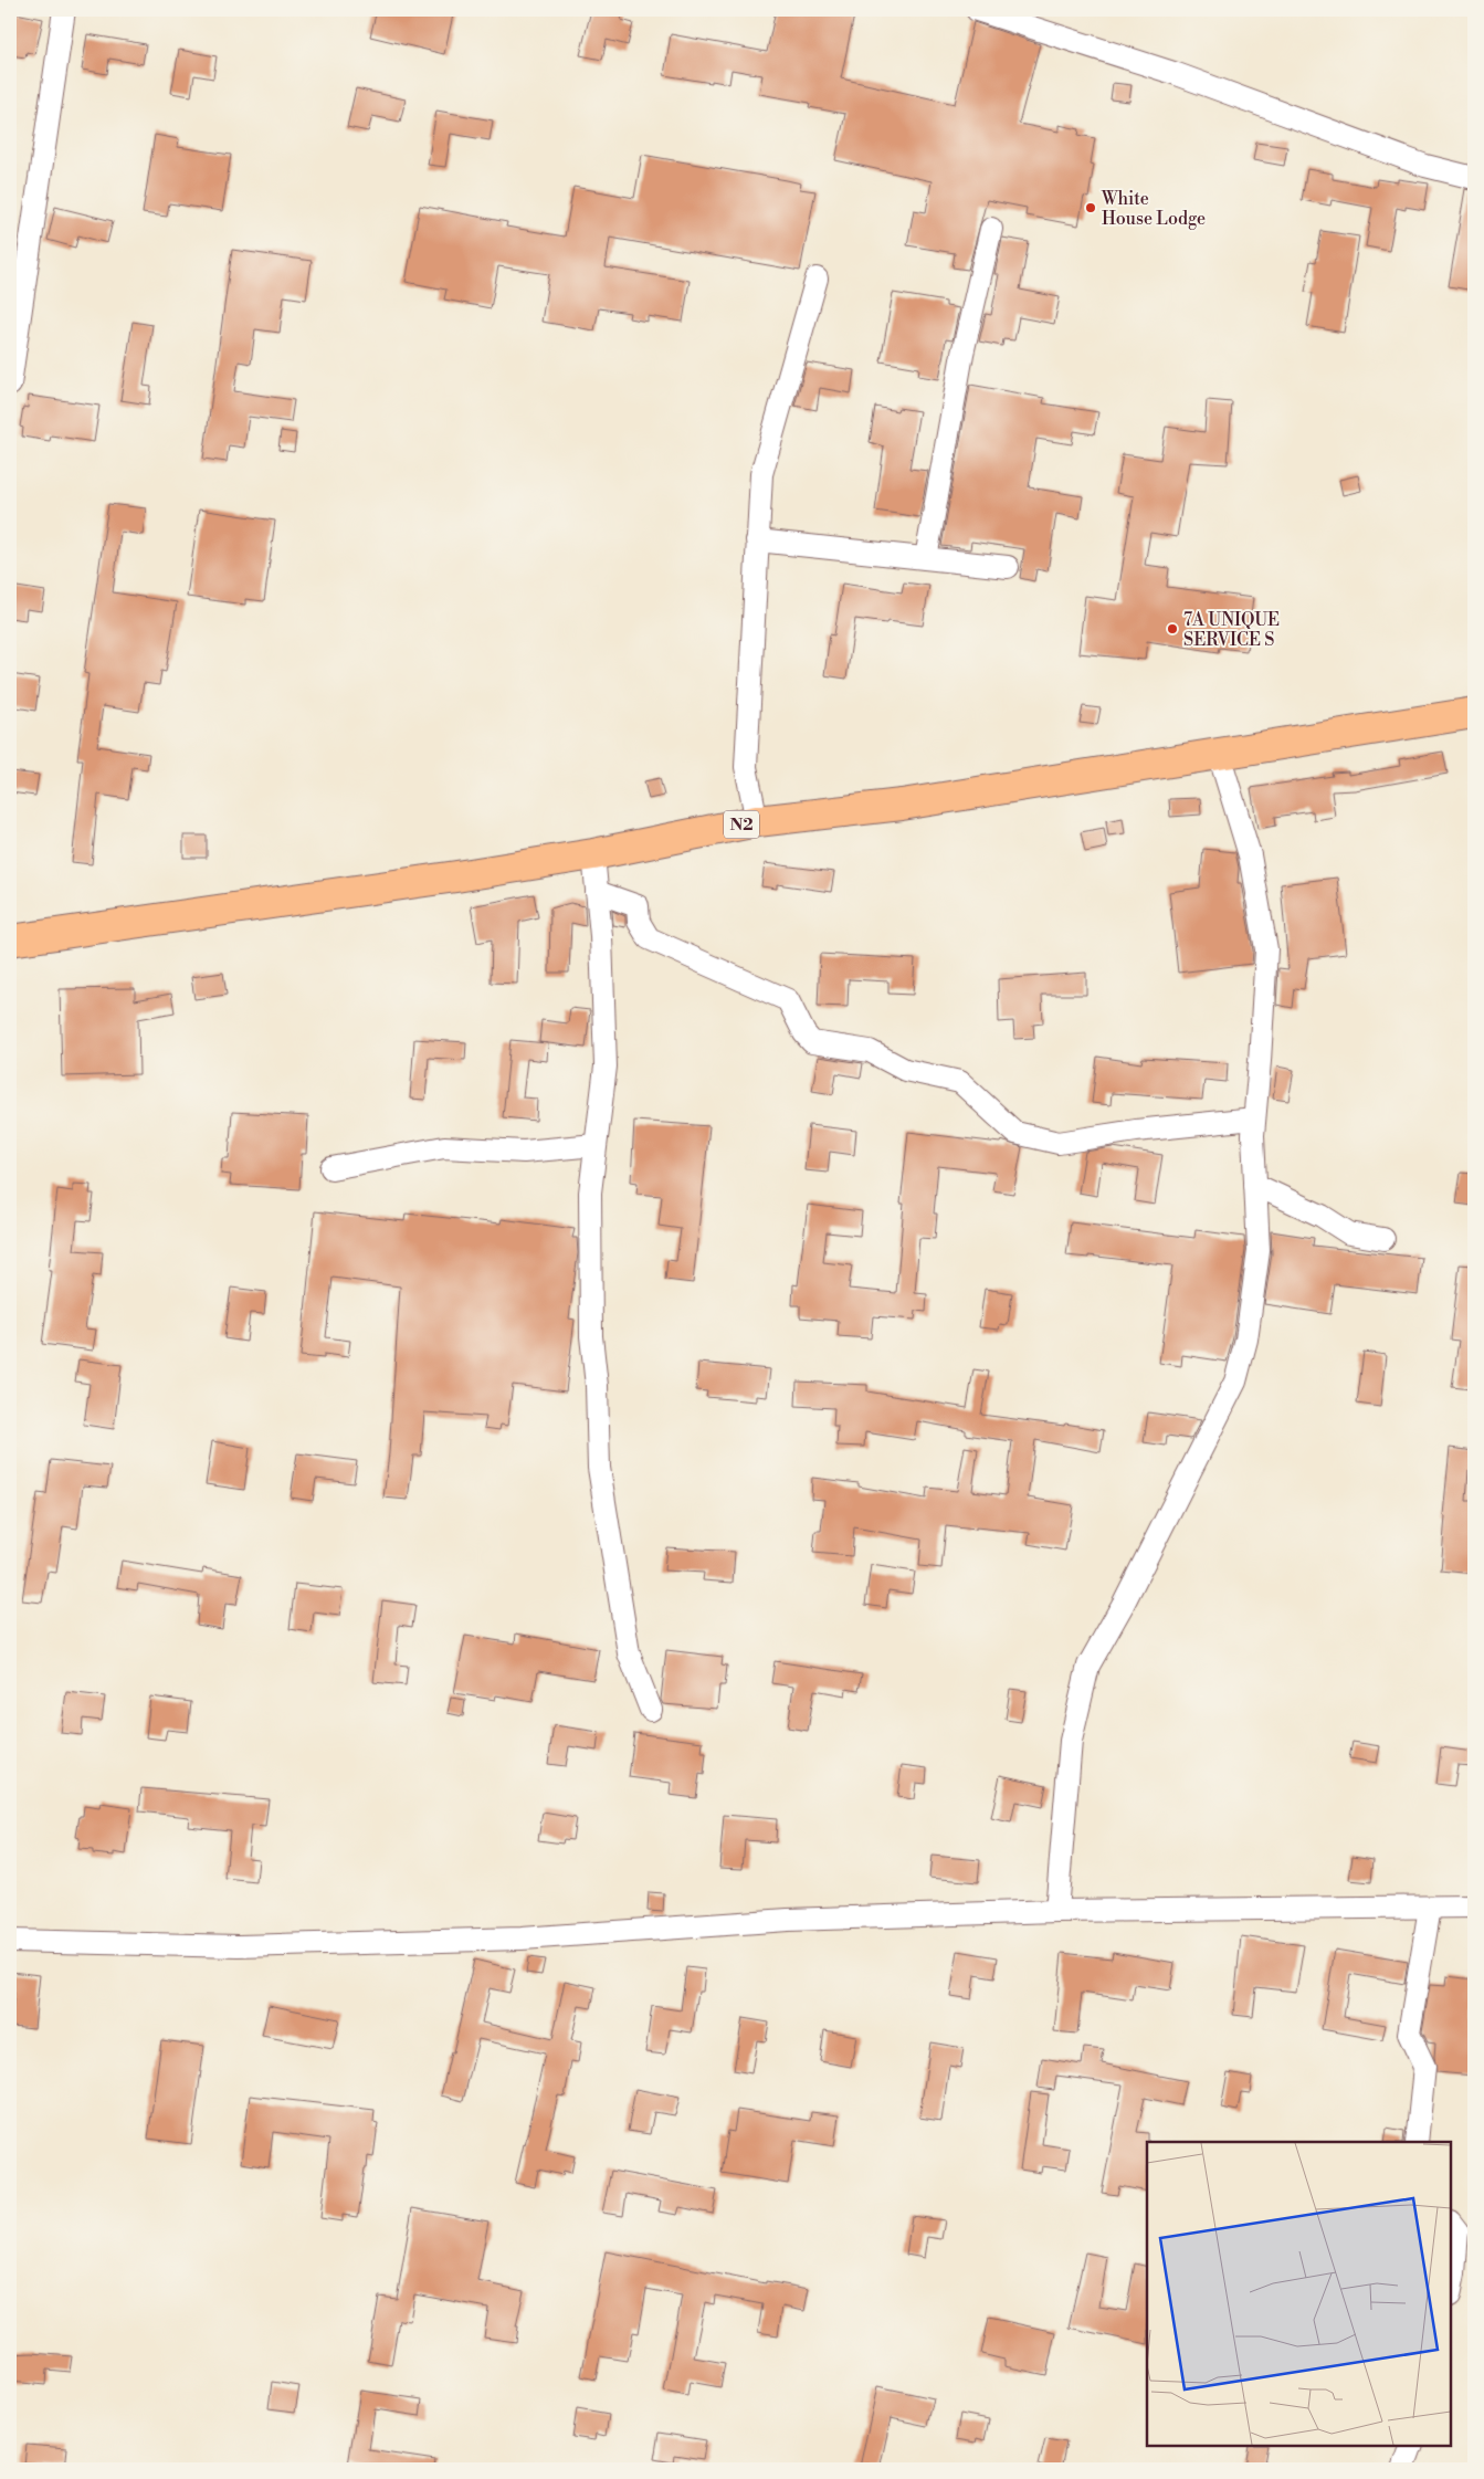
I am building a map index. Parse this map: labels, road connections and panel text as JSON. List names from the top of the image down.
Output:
{
  "streets": {
    "highway": ["N2"]
  },
  "places": ["White House Lodge", "7A UNIQUE SERVICE S"]
}
